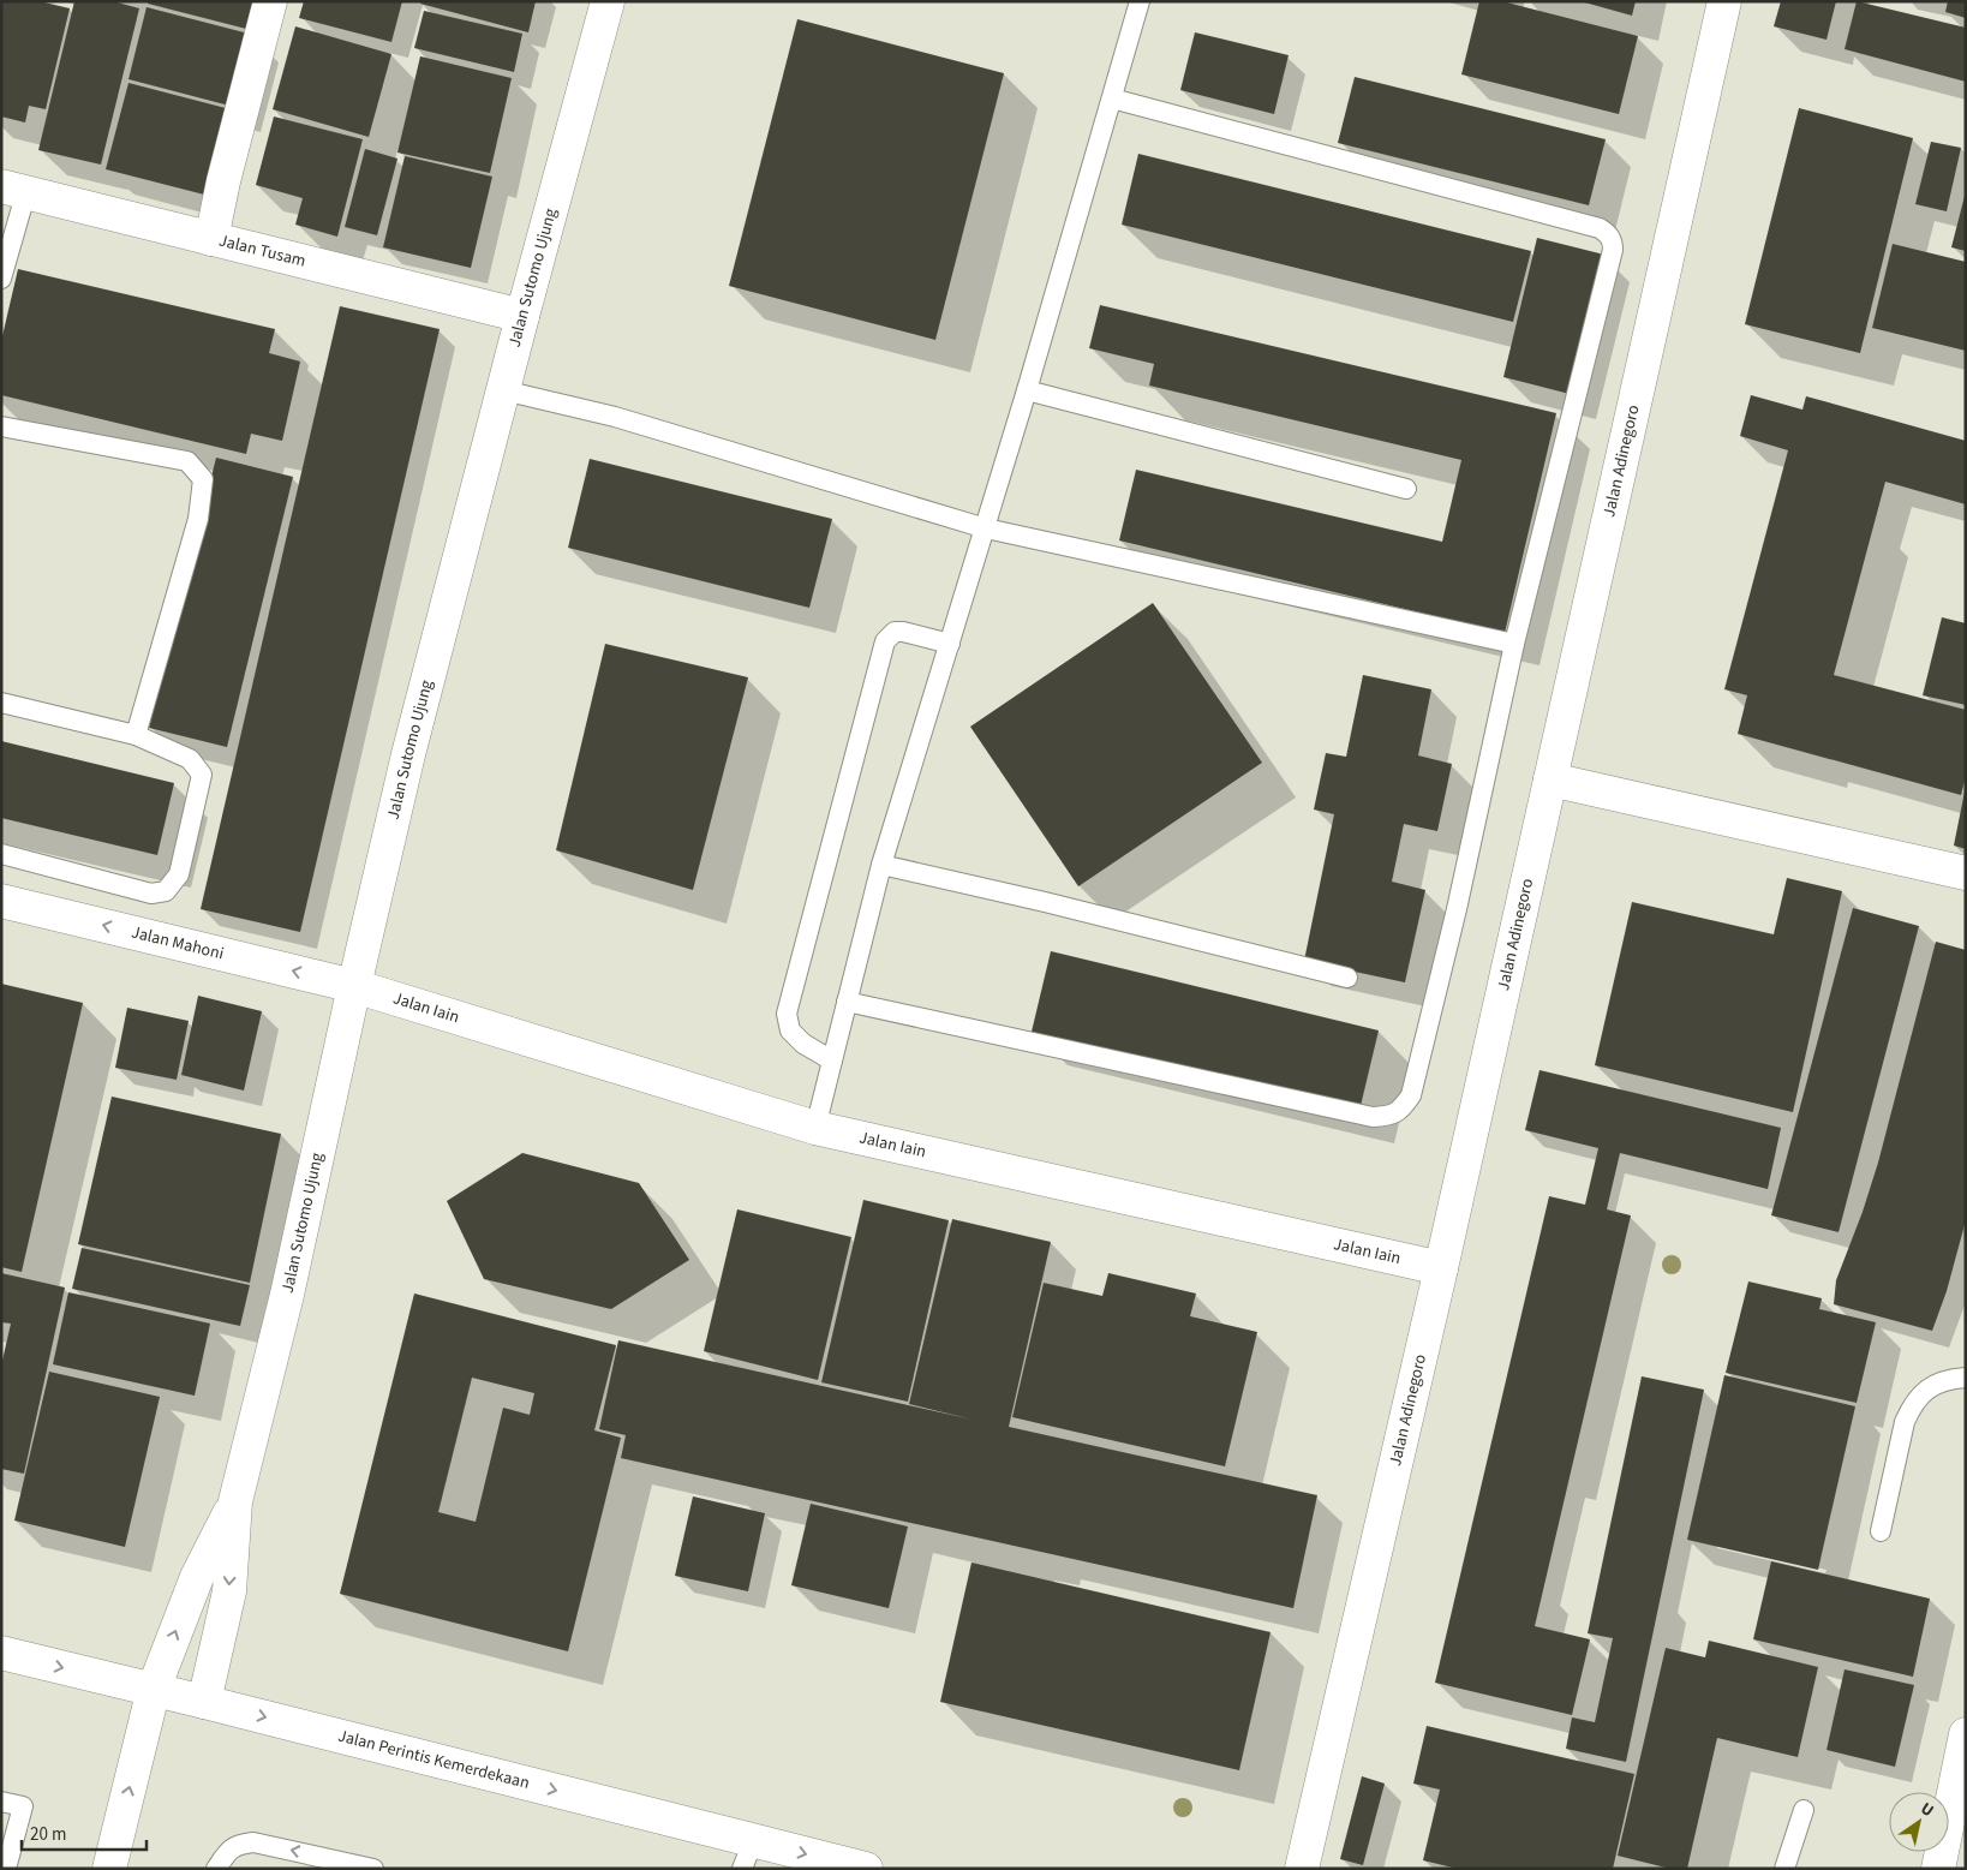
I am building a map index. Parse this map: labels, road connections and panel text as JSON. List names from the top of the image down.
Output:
{
  "streets": {
    "street": [
      "Jalan Tusam",
      "Jalan Sutomo Ujung",
      "Jalan Adinegoro",
      "Jalan Mahoni",
      "Jalan Iain",
      "Jalan Perintis Kemerdekaan"
    ]
  },
  "crossings": [
    ["Jalan Tusam", "Jalan Sutomo Ujung"],
    ["Jalan Sutomo Ujung", "Jalan Mahoni"],
    ["Jalan Sutomo Ujung", "Jalan Iain"],
    ["Jalan Sutomo Ujung", "Jalan Perintis Kemerdekaan"],
    ["Jalan Adinegoro", "Jalan Iain"],
    ["Jalan Mahoni", "Jalan Iain"]
  ],
  "one_way": ["Jalan Mahoni", "Jalan Perintis Kemerdekaan"],
  "scale_bar": "20 m",
  "north": "top right"
}
